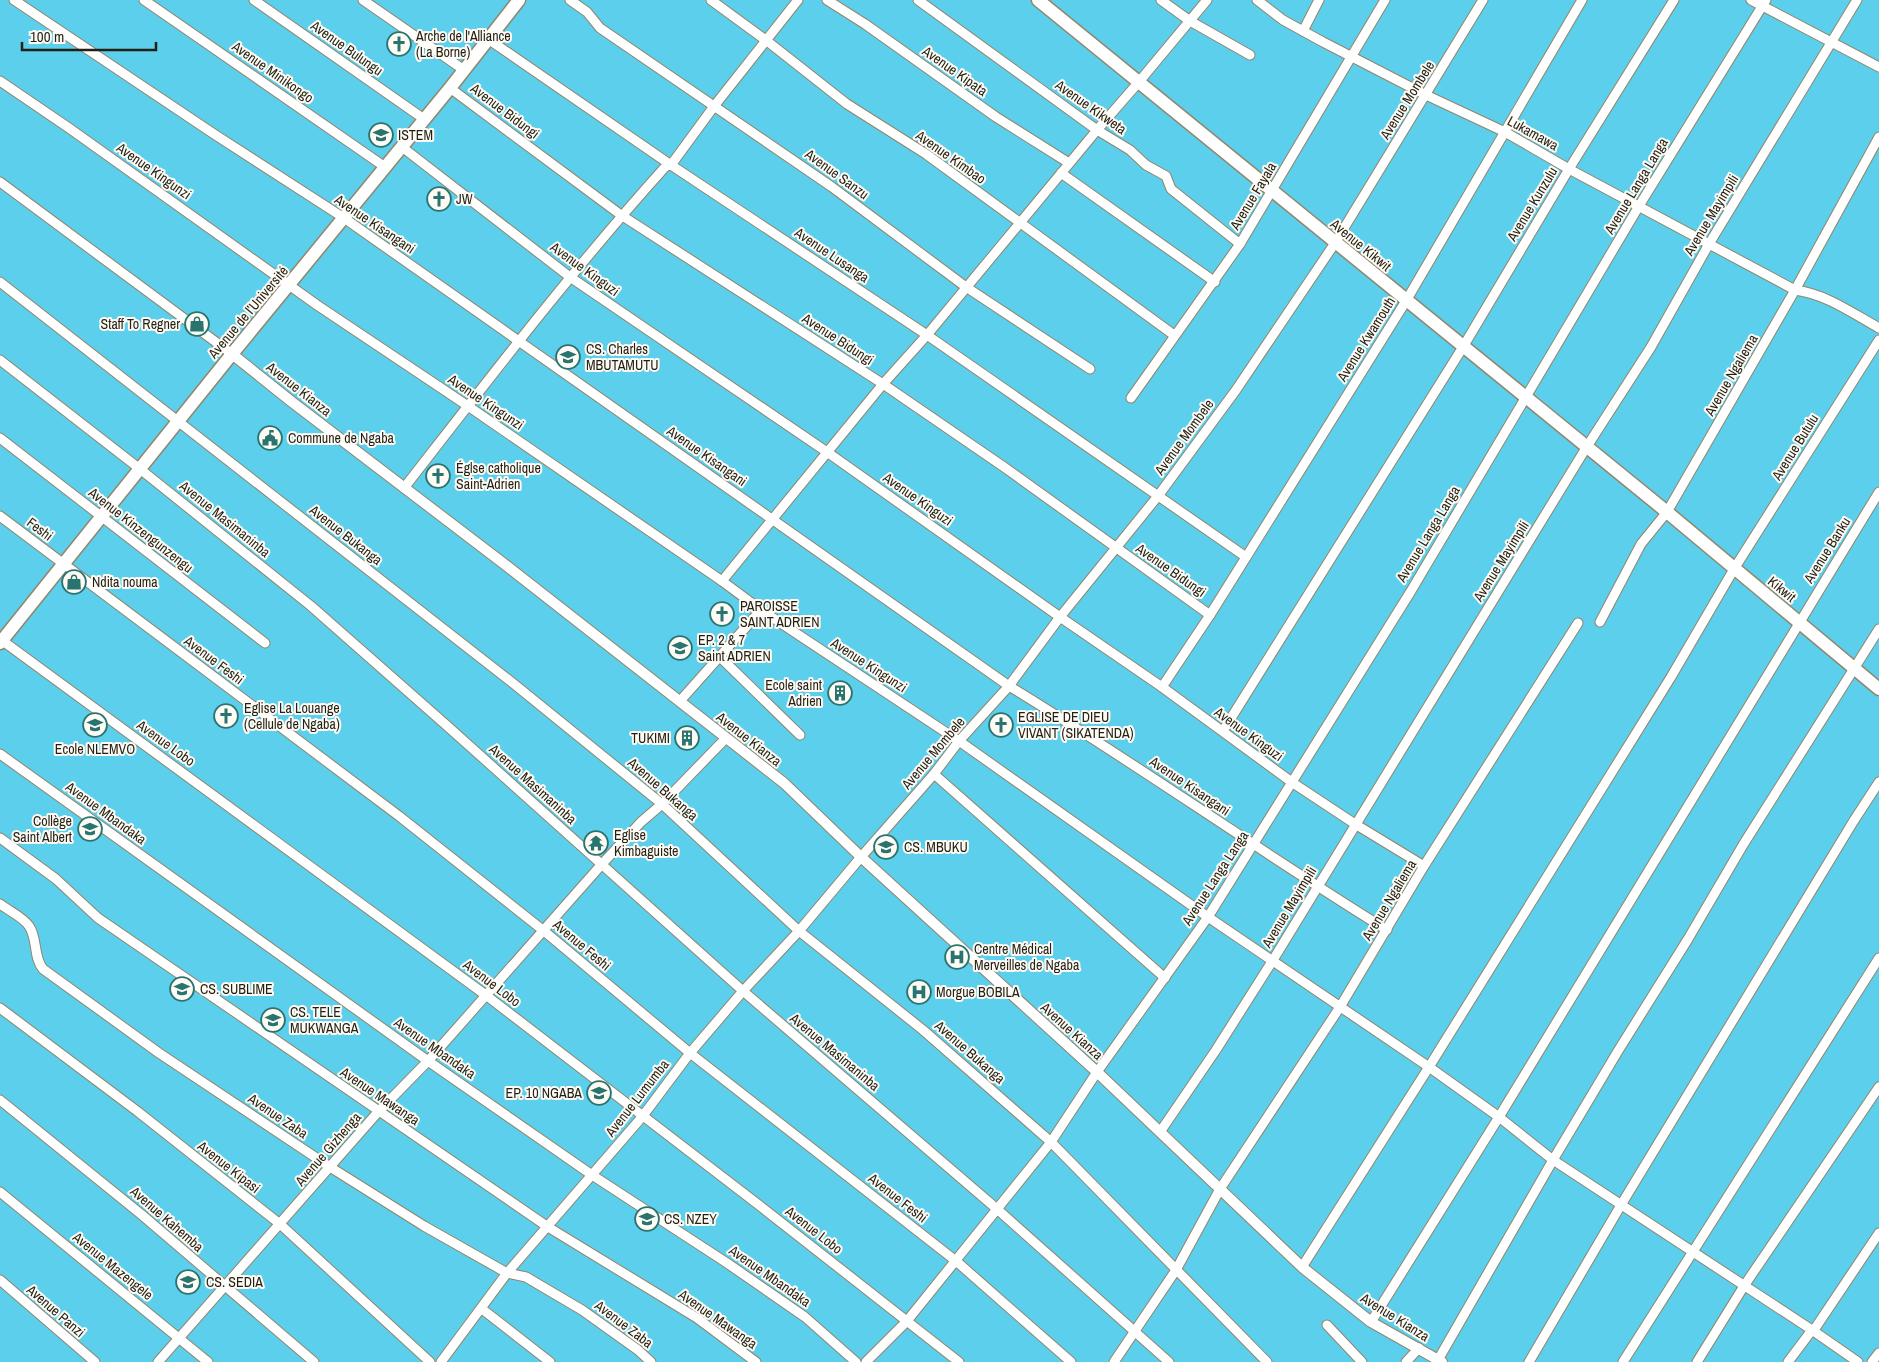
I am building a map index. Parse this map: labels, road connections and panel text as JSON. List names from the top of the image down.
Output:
{
  "streets": {
    "main road": ["Avenue Kikwit", "Avenue de l’Université", "Kikwit"],
    "street": [
      "Avenue Bulungu",
      "Avenue Kipata",
      "Avenue Minikongo",
      "Avenue Mombele",
      "Avenue Kikweta",
      "Avenue Bidungi",
      "Lukamawa",
      "Avenue Kimbao",
      "Avenue Kingunzi",
      "Avenue Sanzu",
      "Avenue Langa Langa",
      "Avenue Fayala",
      "Avenue Kunzulu",
      "Avenue Mayimpili",
      "Avenue Kisangani",
      "Avenue Lusanga",
      "Avenue Kinguzi",
      "Avenue Kwamouth",
      "Avenue Ngaliema",
      "Avenue Kianza",
      "Avenue Butulu",
      "Avenue Masimaninba",
      "Feshi",
      "Avenue Kinzengunzengu",
      "Avenue Bukanga",
      "Avenue Banku",
      "Avenue Feshi",
      "Avenue Lobo",
      "Avenue Mbandaka",
      "Avenue Mawanga",
      "Avenue Lumumba",
      "Avenue Zaba",
      "Avenue Gizhenga",
      "Avenue Kipasi",
      "Avenue Kahemba",
      "Avenue Mazengele",
      "Avenue Panzi"
    ]
  },
  "crossings": [
    ["Avenue Bulungu", "Avenue de l’Université"],
    ["Avenue Minikongo", "Avenue de l’Université"],
    ["Avenue Mombele", "Avenue Bidungi"],
    ["Avenue Mombele", "Lukamawa"],
    ["Avenue Mombele", "Avenue Kingunzi"],
    ["Avenue Mombele", "Avenue Kisangani"],
    ["Avenue Mombele", "Avenue Kikwit"],
    ["Avenue Mombele", "Avenue Lusanga"],
    ["Avenue Mombele", "Avenue Kinguzi"],
    ["Avenue Mombele", "Avenue Kianza"],
    ["Avenue Mombele", "Avenue Lumumba"],
    ["Avenue Kikweta", "Avenue Fayala"],
    ["Avenue Bidungi", "Avenue de l’Université"],
    ["Avenue Bidungi", "Avenue Kwamouth"],
    ["Lukamawa", "Avenue Langa Langa"],
    ["Lukamawa", "Avenue Fayala"],
    ["Lukamawa", "Avenue Kunzulu"],
    ["Lukamawa", "Avenue Mayimpili"],
    ["Lukamawa", "Avenue Kwamouth"],
    ["Lukamawa", "Avenue Ngaliema"],
    ["Avenue Kimbao", "Avenue Fayala"],
    ["Avenue Kingunzi", "Avenue Langa Langa"],
    ["Avenue Kingunzi", "Avenue Mayimpili"],
    ["Avenue Kingunzi", "Avenue de l’Université"],
    ["Avenue Kingunzi", "Avenue Ngaliema"],
    ["Avenue Kingunzi", "Avenue Butulu"],
    ["Avenue Kingunzi", "Avenue Banku"],
    ["Avenue Langa Langa", "Avenue Kisangani"],
    ["Avenue Langa Langa", "Avenue Kikwit"],
    ["Avenue Langa Langa", "Avenue Kinguzi"],
    ["Avenue Langa Langa", "Avenue Kianza"],
    ["Avenue Langa Langa", "Avenue Masimaninba"],
    ["Avenue Langa Langa", "Avenue Bukanga"],
    ["Avenue Langa Langa", "Avenue Feshi"],
    ["Avenue Langa Langa", "Avenue Lobo"],
    ["Avenue Fayala", "Avenue Kikwit"],
    ["Avenue Kunzulu", "Avenue Kikwit"],
    ["Avenue Mayimpili", "Avenue Kisangani"],
    ["Avenue Mayimpili", "Avenue Kikwit"],
    ["Avenue Mayimpili", "Avenue Kinguzi"],
    ["Avenue Mayimpili", "Avenue Kianza"],
    ["Avenue Kisangani", "Avenue de l’Université"],
    ["Avenue Kisangani", "Avenue Ngaliema"],
    ["Avenue Kikwit", "Avenue Kwamouth"],
    ["Avenue Kikwit", "Avenue Ngaliema"],
    ["Avenue Kikwit", "Kikwit"],
    ["Avenue Lusanga", "Avenue de l’Université"],
    ["Avenue Lusanga", "Avenue Kwamouth"],
    ["Avenue Kinguzi", "Avenue de l’Université"],
    ["Avenue Kinguzi", "Avenue Kwamouth"],
    ["Avenue Kinguzi", "Avenue Ngaliema"],
    ["Avenue de l’Université", "Avenue Kianza"],
    ["Avenue de l’Université", "Avenue Masimaninba"],
    ["Avenue de l’Université", "Feshi"],
    ["Avenue de l’Université", "Avenue Kinzengunzengu"],
    ["Avenue de l’Université", "Avenue Bukanga"],
    ["Avenue de l’Université", "Avenue Feshi"],
    ["Avenue de l’Université", "Avenue Lobo"],
    ["Avenue Ngaliema", "Avenue Kianza"],
    ["Avenue Ngaliema", "Avenue Masimaninba"],
    ["Avenue Ngaliema", "Avenue Bukanga"],
    ["Avenue Ngaliema", "Kikwit"],
    ["Avenue Kianza", "Avenue Butulu"],
    ["Avenue Kianza", "Avenue Banku"],
    ["Avenue Kianza", "Avenue Lumumba"],
    ["Avenue Kianza", "Avenue Gizhenga"],
    ["Avenue Butulu", "Kikwit"],
    ["Avenue Masimaninba", "Avenue Lumumba"],
    ["Avenue Masimaninba", "Avenue Gizhenga"],
    ["Feshi", "Avenue Feshi"],
    ["Avenue Bukanga", "Avenue Lumumba"],
    ["Avenue Bukanga", "Avenue Gizhenga"],
    ["Avenue Banku", "Kikwit"],
    ["Avenue Feshi", "Avenue Lumumba"],
    ["Avenue Feshi", "Avenue Gizhenga"],
    ["Avenue Lobo", "Avenue Lumumba"],
    ["Avenue Lobo", "Avenue Gizhenga"],
    ["Avenue Mbandaka", "Avenue Lumumba"],
    ["Avenue Mbandaka", "Avenue Gizhenga"],
    ["Avenue Mawanga", "Avenue Lumumba"],
    ["Avenue Mawanga", "Avenue Gizhenga"],
    ["Avenue Lumumba", "Avenue Zaba"],
    ["Avenue Zaba", "Avenue Gizhenga"],
    ["Avenue Gizhenga", "Avenue Kipasi"],
    ["Avenue Gizhenga", "Avenue Kahemba"],
    ["Avenue Gizhenga", "Avenue Mazengele"]
  ],
  "places": {
    "church": [
      "Arche de l'Alliance (La Borne)",
      "JW",
      "Églse catholique Saint-Adrien",
      "PAROISSE SAINT ADRIEN",
      "Eglise La Louange (Cellule de Ngaba)",
      "EGLISE DE DIEU VIVANT (SIKATENDA)"
    ],
    "school or university": [
      "ISTEM",
      "CS. Charles MBUTAMUTU",
      "EP. 2 & 7 Saint ADRIEN",
      "Ecole NLEMVO",
      "Collège Saint Albert",
      "CS. MBUKU",
      "CS. SUBLIME",
      "CS. TELE MUKWANGA",
      "EP. 10 NGABA",
      "CS. NZEY",
      "CS. SEDIA"
    ],
    "shop": ["Staff To Regner", "Ndita nouma"],
    "public building": ["Commune de Ngaba"],
    "building": ["Ecole saint Adrien", "TUKIMI"],
    "temple": ["Eglise Kimbaguiste"],
    "hospital": ["Centre Médical Merveilles de Ngaba", "Morgue BOBILA"]
  },
  "scale_bar": "100 m"
}
